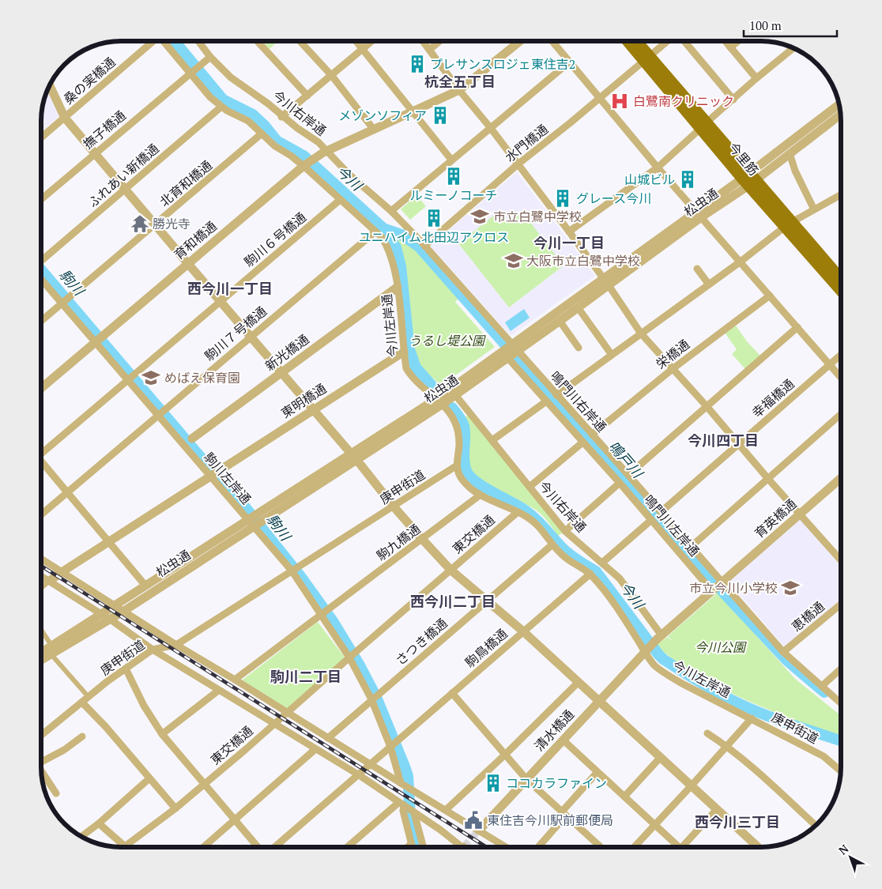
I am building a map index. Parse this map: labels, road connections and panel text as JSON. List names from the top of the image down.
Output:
{
  "streets": {
    "main road": ["今里筋"],
    "street": [
      "桑の実橋通",
      "今川右岸通",
      "撫子橋通",
      "水門橋通",
      "ふれあい新橋通",
      "北育和橋通",
      "松虫通",
      "駒川６号橋通",
      "育和橋通",
      "今川左岸通",
      "駒川７号橋通",
      "新光橋通",
      "栄橋通",
      "幸福橋通",
      "東明橋通",
      "鳴門川右岸通",
      "駒川左岸通",
      "庚申街道",
      "育英橋通",
      "鳴門川左岸通",
      "東交橋通",
      "駒九橋通",
      "恵橋通",
      "さつき橋通",
      "駒鳥橋通",
      "清水橋通"
    ]
  },
  "crossings": [
    ["今川右岸通", "撫子橋通"],
    ["今川右岸通", "松虫通"],
    ["今川右岸通", "育和橋通"],
    ["今川右岸通", "鳴門川右岸通"],
    ["今川右岸通", "育英橋通"],
    ["撫子橋通", "今川左岸通"],
    ["水門橋通", "今里筋"],
    ["水門橋通", "鳴門川右岸通"],
    ["今里筋", "松虫通"],
    ["ふれあい新橋通", "今川左岸通"],
    ["北育和橋通", "今川左岸通"],
    ["北育和橋通", "駒川左岸通"],
    ["松虫通", "今川左岸通"],
    ["松虫通", "鳴門川右岸通"],
    ["松虫通", "駒川左岸通"],
    ["松虫通", "鳴門川左岸通"],
    ["駒川６号橋通", "今川左岸通"],
    ["駒川６号橋通", "駒川左岸通"],
    ["育和橋通", "今川左岸通"],
    ["育和橋通", "駒川左岸通"],
    ["今川左岸通", "駒川７号橋通"],
    ["今川左岸通", "新光橋通"],
    ["今川左岸通", "東明橋通"],
    ["今川左岸通", "庚申街道"],
    ["今川左岸通", "育英橋通"],
    ["今川左岸通", "東交橋通"],
    ["今川左岸通", "駒九橋通"],
    ["今川左岸通", "さつき橋通"],
    ["今川左岸通", "駒鳥橋通"],
    ["今川左岸通", "清水橋通"],
    ["駒川７号橋通", "駒川左岸通"],
    ["新光橋通", "駒川左岸通"],
    ["栄橋通", "鳴門川右岸通"],
    ["幸福橋通", "鳴門川右岸通"],
    ["東明橋通", "駒川左岸通"],
    ["鳴門川右岸通", "育英橋通"],
    ["鳴門川右岸通", "鳴門川左岸通"],
    ["鳴門川右岸通", "恵橋通"],
    ["駒川左岸通", "庚申街道"],
    ["駒川左岸通", "東交橋通"],
    ["駒川左岸通", "駒九橋通"],
    ["駒川左岸通", "さつき橋通"],
    ["駒川左岸通", "駒鳥橋通"],
    ["育英橋通", "鳴門川左岸通"],
    ["育英橋通", "清水橋通"]
  ],
  "districts": [
    "杭全五丁目",
    "今川一丁目",
    "西今川一丁目",
    "今川四丁目",
    "西今川二丁目",
    "駒川二丁目",
    "西今川三丁目"
  ],
  "water": ["今川", "駒川", "鳴戸川"],
  "parks": ["うるし堤公園", "今川公園"],
  "places": {
    "building": [
      "プレサンスロジェ東住吉2",
      "メゾンソフィア",
      "ルミーノコーチ",
      "山城ビル",
      "グレース今川",
      "ユニハイム北田辺アクロス",
      "ココカラファイン"
    ],
    "hospital": ["白鷺南クリニック"],
    "school or university": [
      "市立白鷺中学校",
      "大阪市立白鷺中学校",
      "めばえ保育園",
      "市立今川小学校"
    ],
    "temple": ["勝光寺"],
    "public building": ["東住吉今川駅前郵便局"]
  },
  "scale_bar": "100 m",
  "north": "top left"
}
